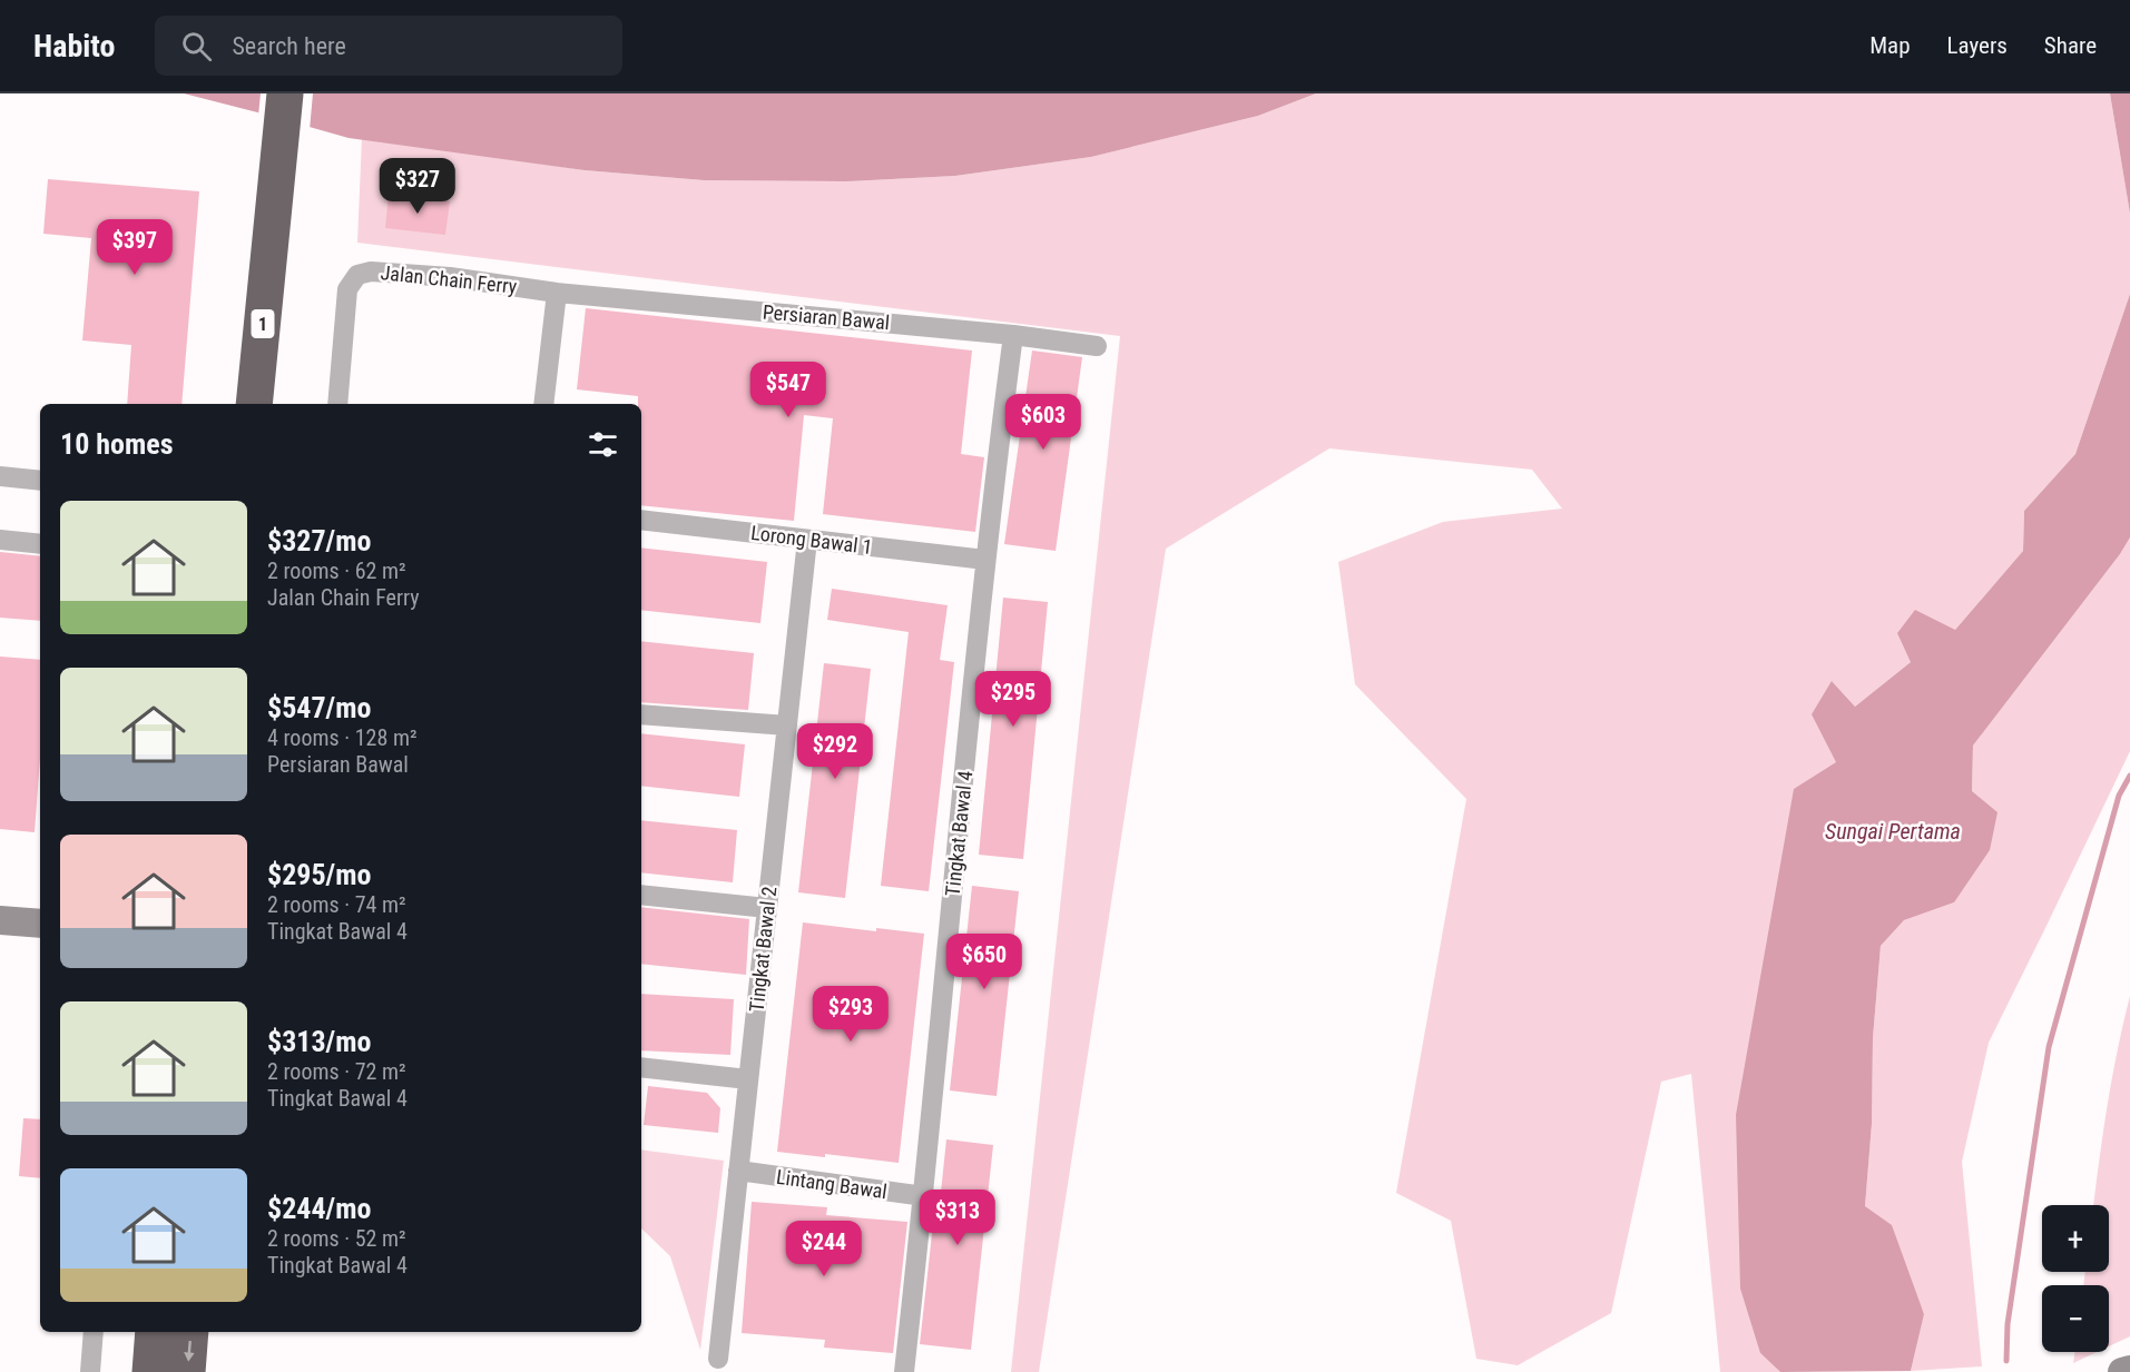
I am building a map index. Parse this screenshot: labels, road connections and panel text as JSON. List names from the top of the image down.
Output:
{
  "streets": {
    "highway": ["1"],
    "street": [
      "Jalan Chain Ferry",
      "Persiaran Bawal",
      "Lorong Bawal 1",
      "Tingkat Bawal 4",
      "Tingkat Bawal 2",
      "Lintang Bawal"
    ]
  },
  "crossings": [
    ["Jalan Chain Ferry", "Persiaran Bawal"],
    ["Persiaran Bawal", "Tingkat Bawal 4"],
    ["Lorong Bawal 1", "Tingkat Bawal 4"],
    ["Lorong Bawal 1", "Tingkat Bawal 2"],
    ["Tingkat Bawal 4", "Lintang Bawal"],
    ["Tingkat Bawal 2", "Lintang Bawal"]
  ],
  "water": ["Sungai Pertama"],
  "page": {
    "header": "Habito",
    "search": "Search here",
    "nav": ["Map", "Layers", "Share"],
    "price": [
      "$327",
      "$397",
      "$547",
      "$603",
      "$295",
      "$292",
      "$650",
      "$293",
      "$313",
      "$244"
    ],
    "heading": "10 homes",
    "list": [
      {
        "name": "$327/mo",
        "note": "2 rooms · 62 m² · Jalan Chain Ferry"
      },
      {
        "name": "$547/mo",
        "note": "4 rooms · 128 m² · Persiaran Bawal"
      },
      {
        "name": "$295/mo",
        "note": "2 rooms · 74 m² · Tingkat Bawal 4"
      },
      {
        "name": "$313/mo",
        "note": "2 rooms · 72 m² · Tingkat Bawal 4"
      },
      {
        "name": "$244/mo",
        "note": "2 rooms · 52 m² · Tingkat Bawal 4"
      }
    ],
    "map_buttons": ["+", "−"]
  }
}
